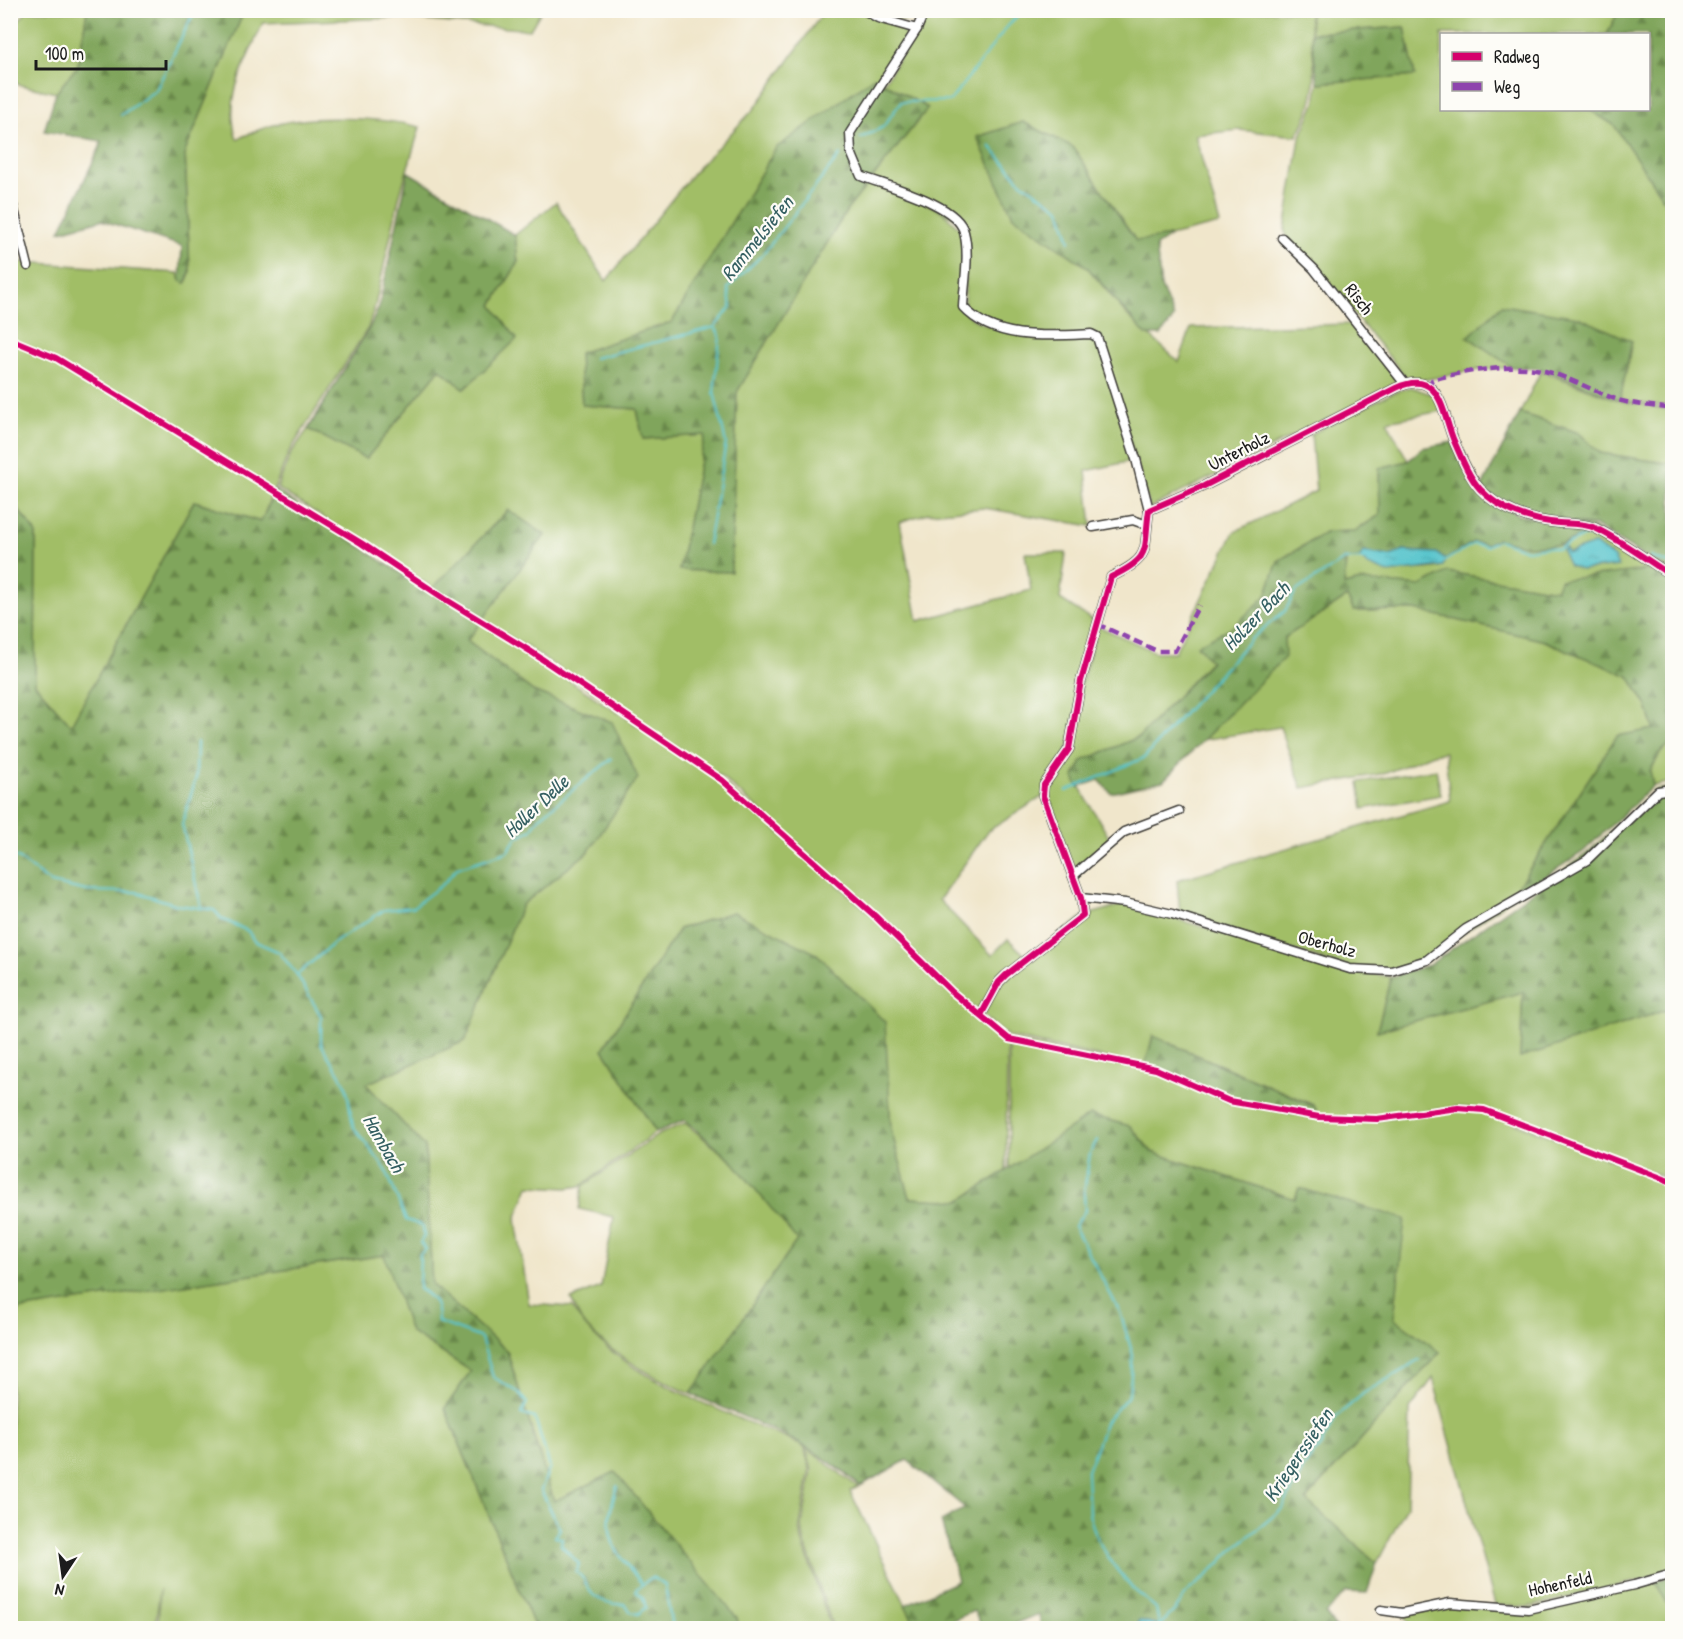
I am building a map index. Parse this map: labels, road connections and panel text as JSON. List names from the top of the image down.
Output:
{
  "streets": {
    "street": [
      "Risch",
      "Unterholz",
      "Oberholz",
      "Hohenfeld"
    ]
  },
  "crossings": [
    ["Risch", "Unterholz"]
  ],
  "water": [
    "Rammelsiefen",
    "Holzer Bach",
    "Holler Delle",
    "Hambach",
    "Kriegerssiefen"
  ],
  "legend": ["Radweg", "Weg"],
  "scale_bar": "100 m",
  "north": "bottom"
}
